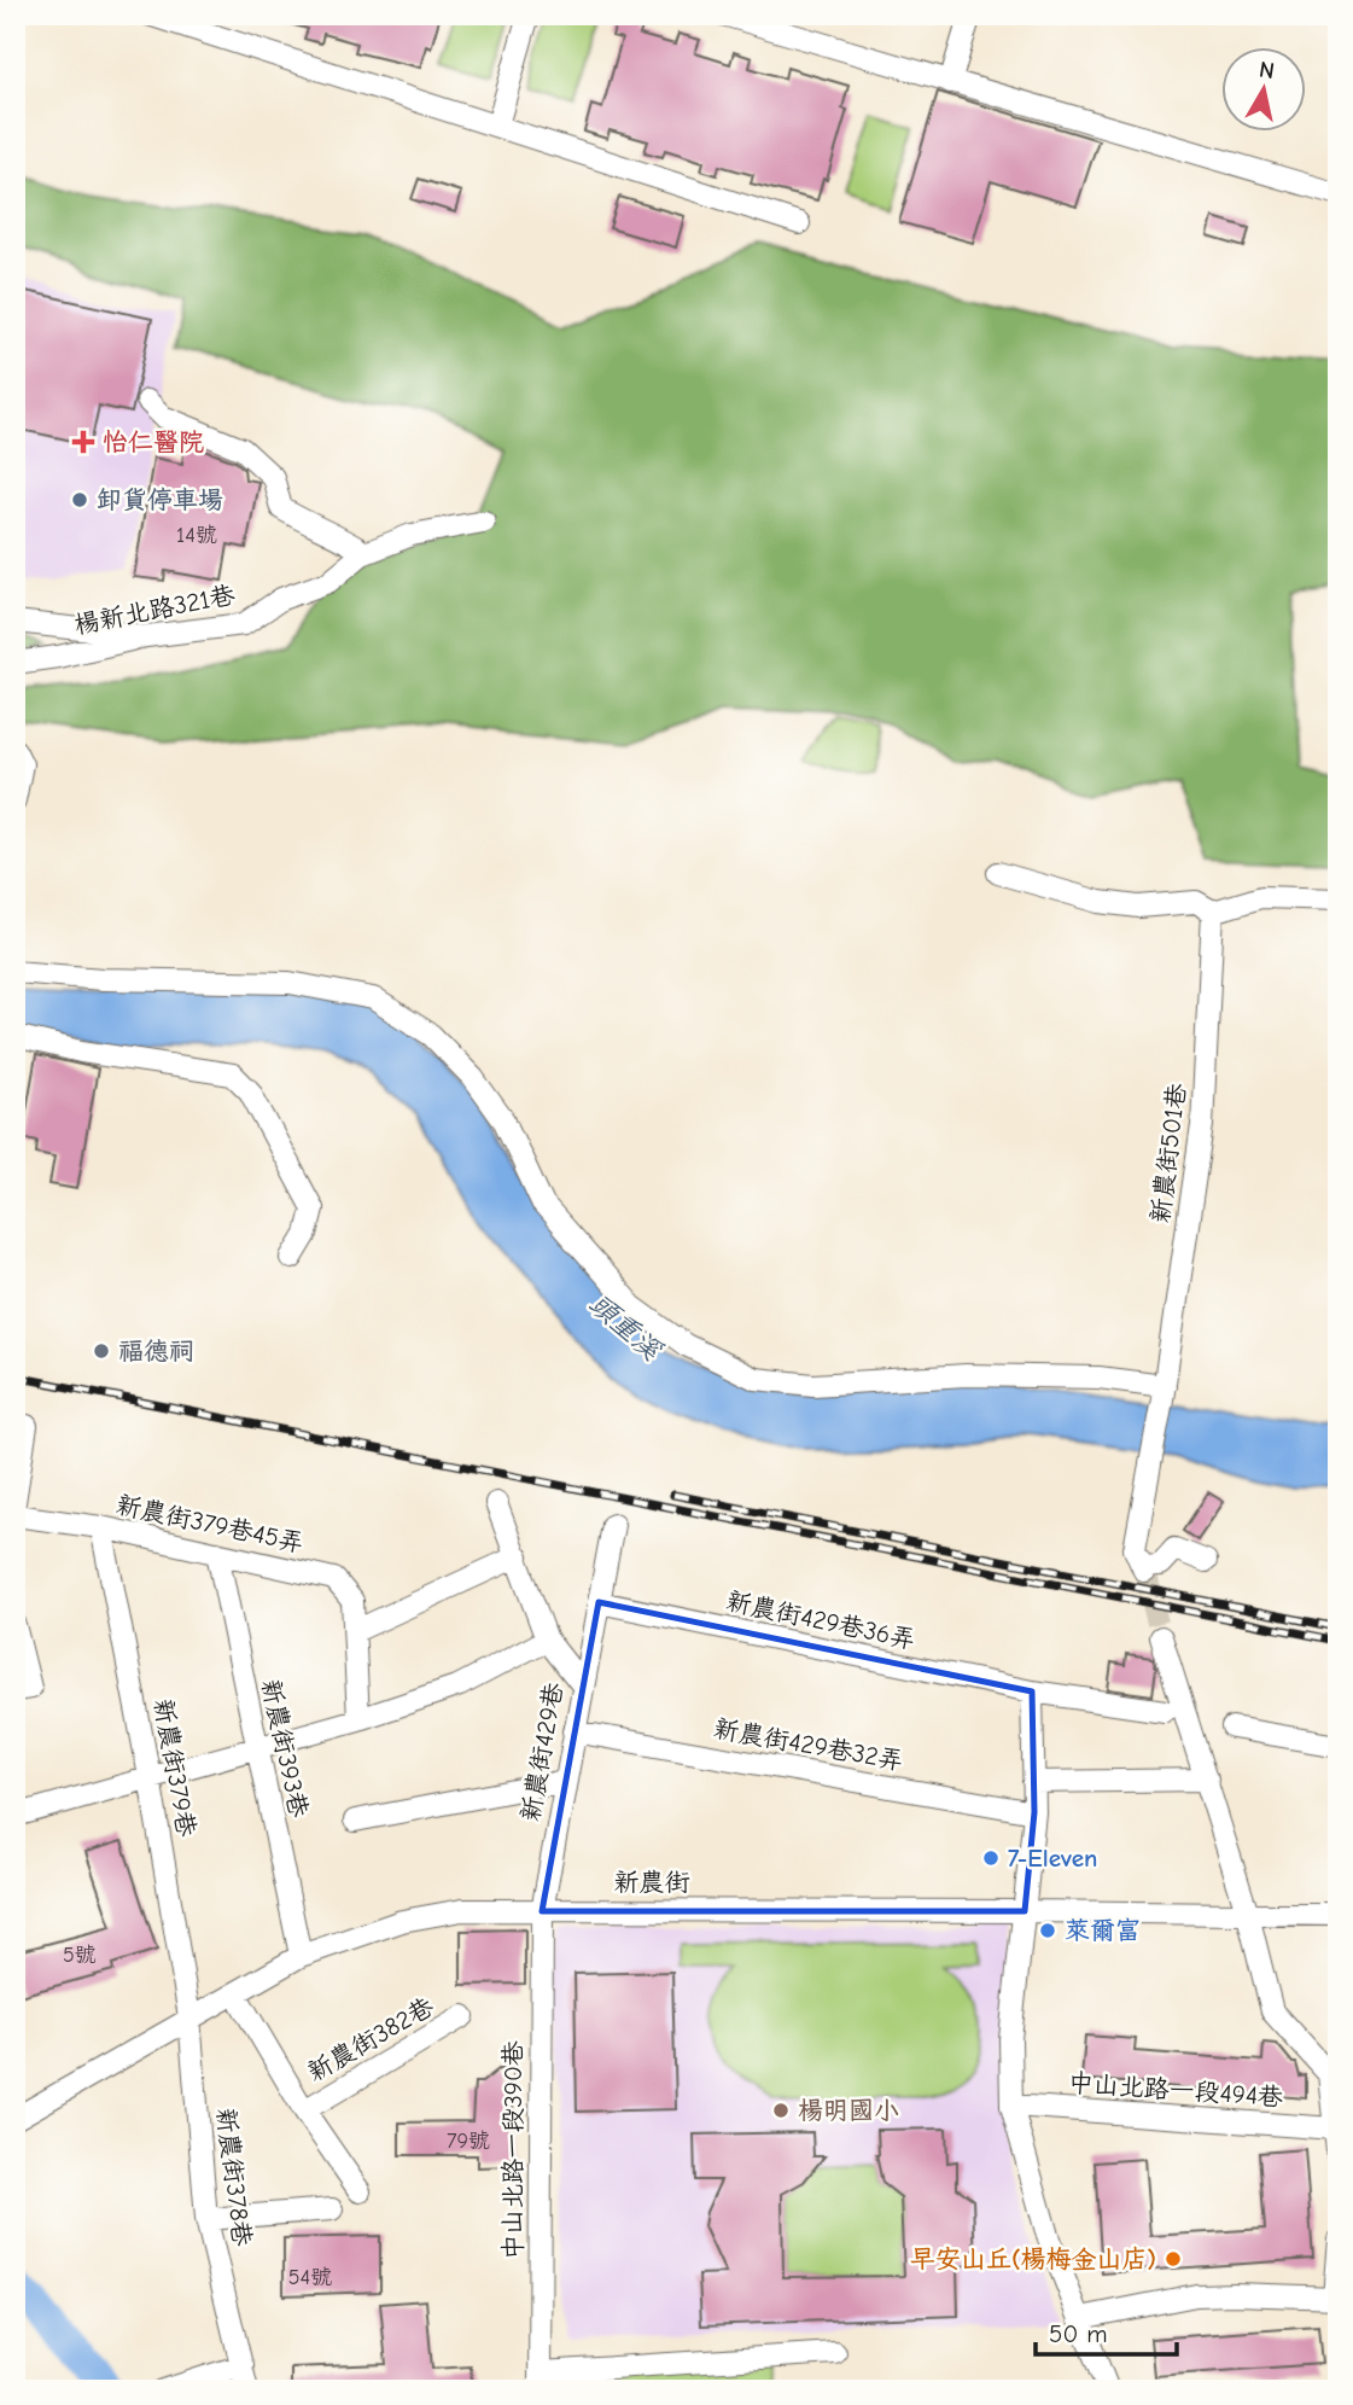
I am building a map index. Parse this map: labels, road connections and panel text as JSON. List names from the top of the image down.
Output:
{
  "streets": {
    "street": [
      "楊新北路321巷",
      "新農街501巷",
      "新農街379巷45弄",
      "新農街429巷36弄",
      "新農街429巷32弄",
      "新農街393巷",
      "新農街429巷",
      "新農街379巷",
      "新農街",
      "新農街382巷",
      "中山北路一段494巷",
      "中山北路一段390巷",
      "新農街378巷"
    ]
  },
  "crossings": [
    ["新農街379巷45弄", "新農街393巷"],
    ["新農街379巷45弄", "新農街379巷"],
    ["新農街429巷36弄", "新農街429巷"],
    ["新農街429巷32弄", "新農街429巷"],
    ["新農街393巷", "新農街"],
    ["新農街429巷", "新農街"],
    ["新農街429巷", "中山北路一段390巷"],
    ["新農街379巷", "新農街"],
    ["新農街379巷", "新農街378巷"],
    ["新農街", "新農街382巷"],
    ["新農街", "中山北路一段390巷"],
    ["新農街", "新農街378巷"]
  ],
  "water": ["頭重溪"],
  "places": {
    "health": ["怡仁醫院"],
    "other": [
      "卸貨停車場",
      "福德祠",
      "7-Eleven",
      "萊爾富",
      "楊明國小",
      "早安山丘(楊梅金山店)"
    ]
  },
  "house_numbers": [
    "14號",
    "5號",
    "79號",
    "54號"
  ],
  "scale_bar": "50 m",
  "north": "top"
}
